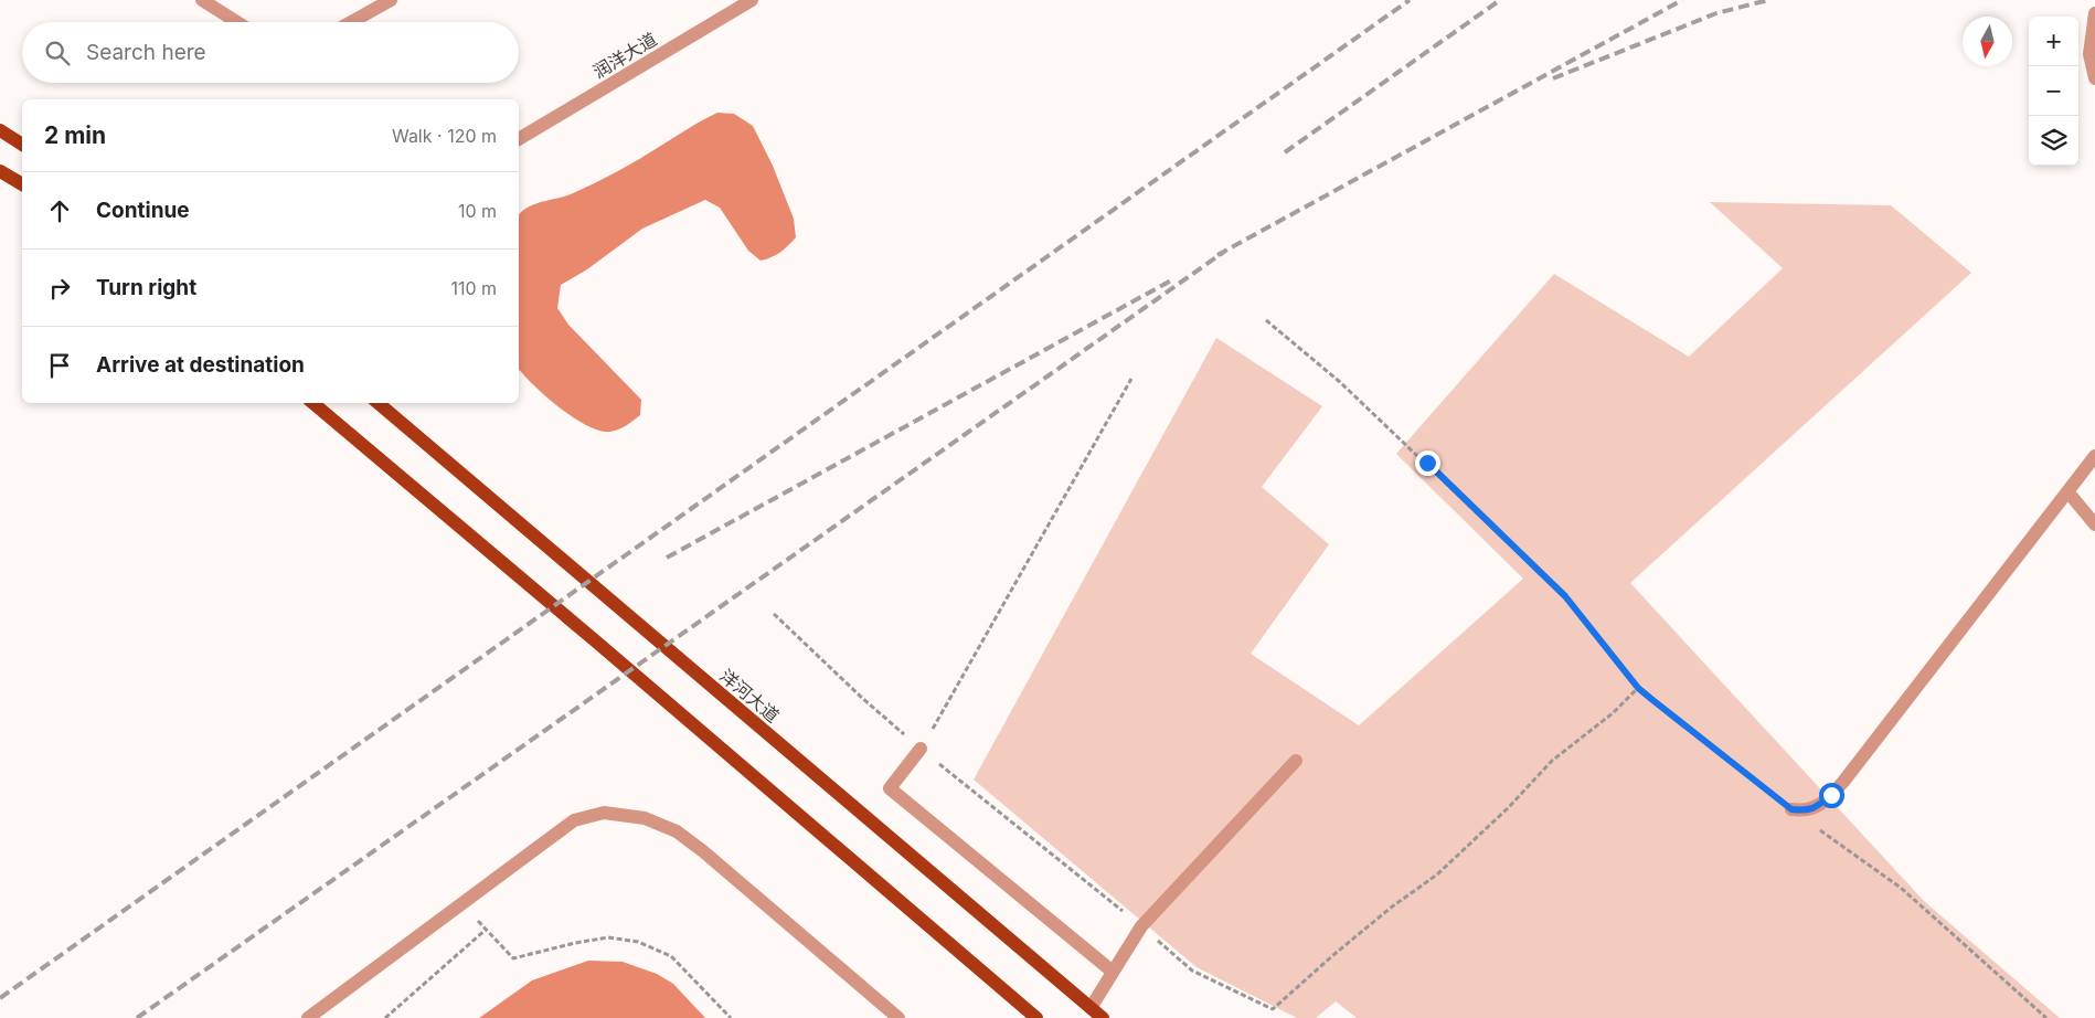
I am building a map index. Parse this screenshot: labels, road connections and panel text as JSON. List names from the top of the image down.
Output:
{
  "streets": {
    "main road": ["洋河大道"],
    "street": ["润洋大道"]
  },
  "north": "bottom",
  "page": {
    "map_buttons": ["+", "−"],
    "search": "Search here",
    "heading": ["2 min", "Walk · 120 m"],
    "list": [
      ["Continue", "10 m"],
      ["Turn right", "110 m"],
      "Arrive at destination"
    ]
  }
}
